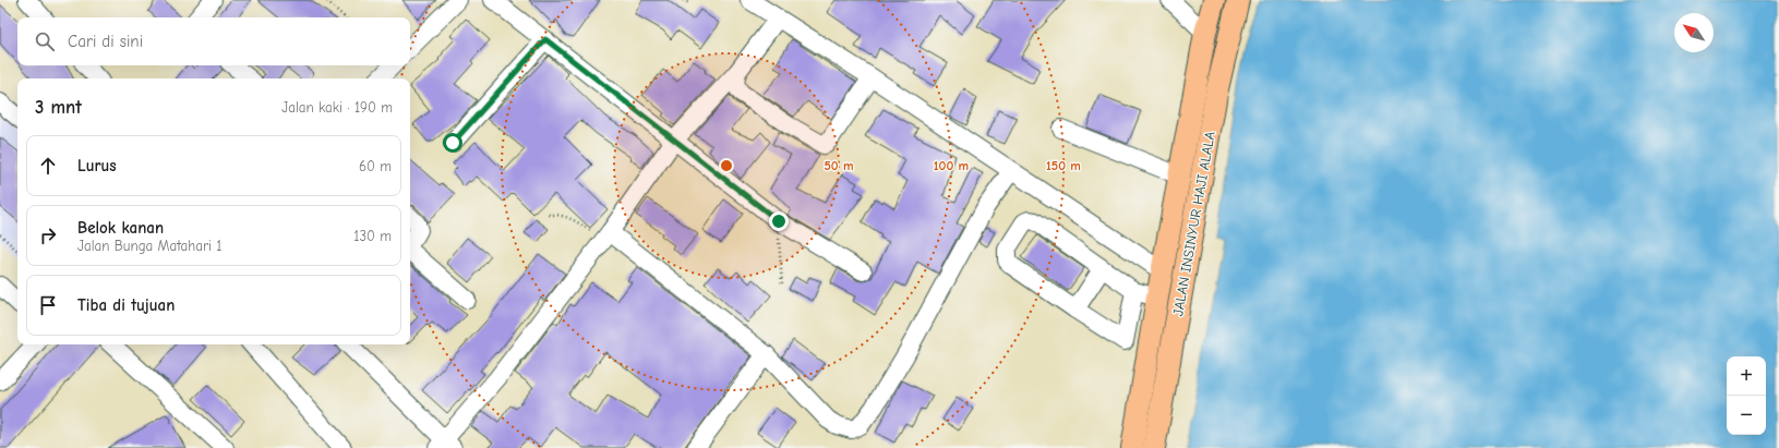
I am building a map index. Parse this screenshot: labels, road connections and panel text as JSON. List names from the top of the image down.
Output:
{
  "streets": {
    "main road": ["JALAN INSINYUR HAJI ALALA"]
  },
  "north": "top left",
  "page": {
    "search": "Cari di sini",
    "heading": ["3 mnt", "Jalan kaki · 190 m"],
    "list": [
      ["Lurus", "60 m"],
      ["Belok kanan", "Jalan Bunga Matahari 1", "130 m"],
      "Tiba di tujuan"
    ],
    "map_buttons": ["+", "−"]
  },
  "rings": ["50 m", "100 m", "150 m"]
}
